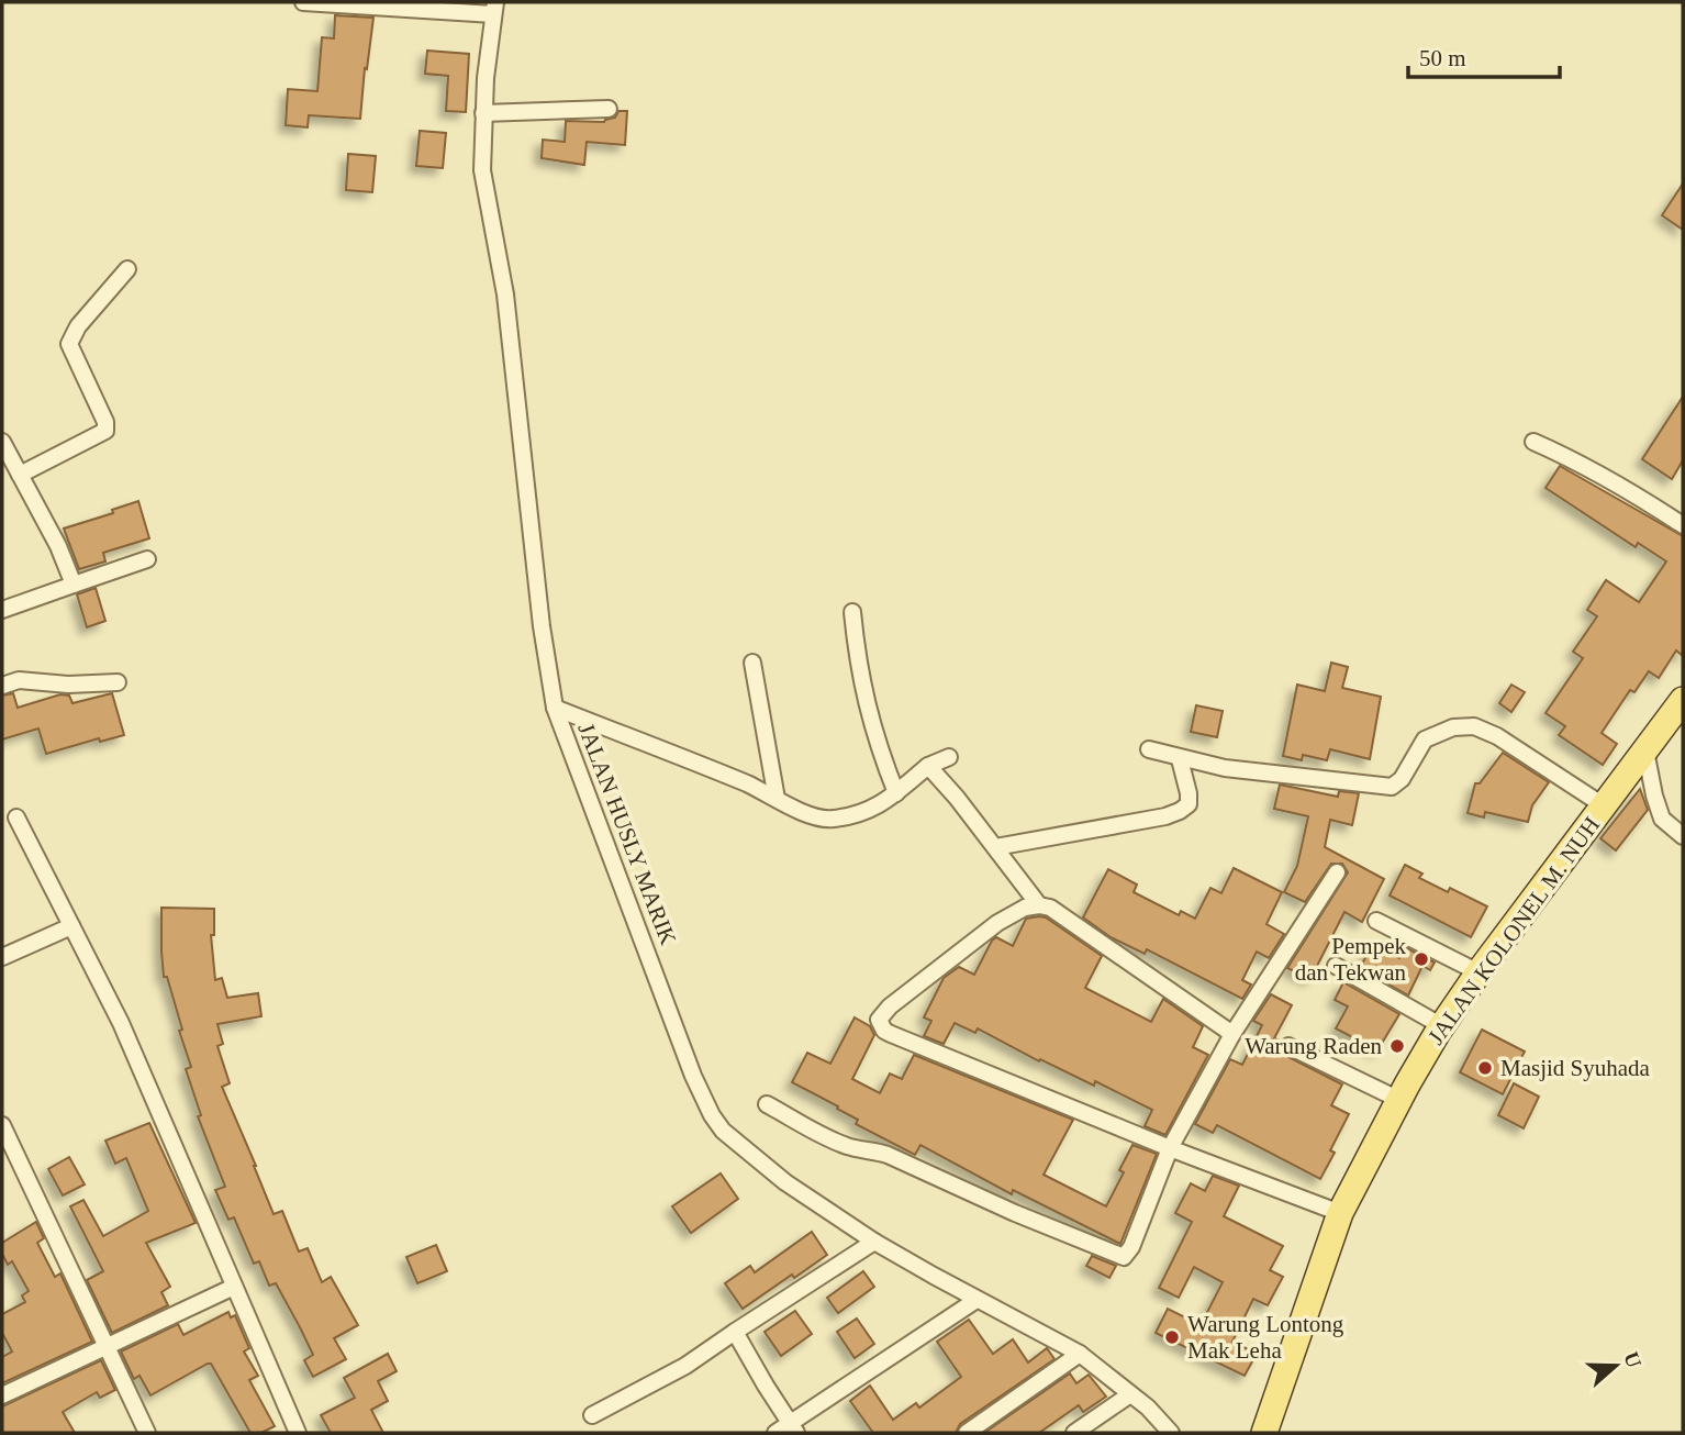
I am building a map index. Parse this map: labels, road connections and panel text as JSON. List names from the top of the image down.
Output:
{
  "streets": {
    "main road": ["JALAN KOLONEL M. NUH"],
    "street": ["JALAN HUSLY MARIK"]
  },
  "places": [
    "Pempek dan Tekwan",
    "Warung Raden",
    "Masjid Syuhada",
    "Warung Lontong Mak Leha"
  ],
  "scale_bar": "50 m",
  "north": "right"
}
